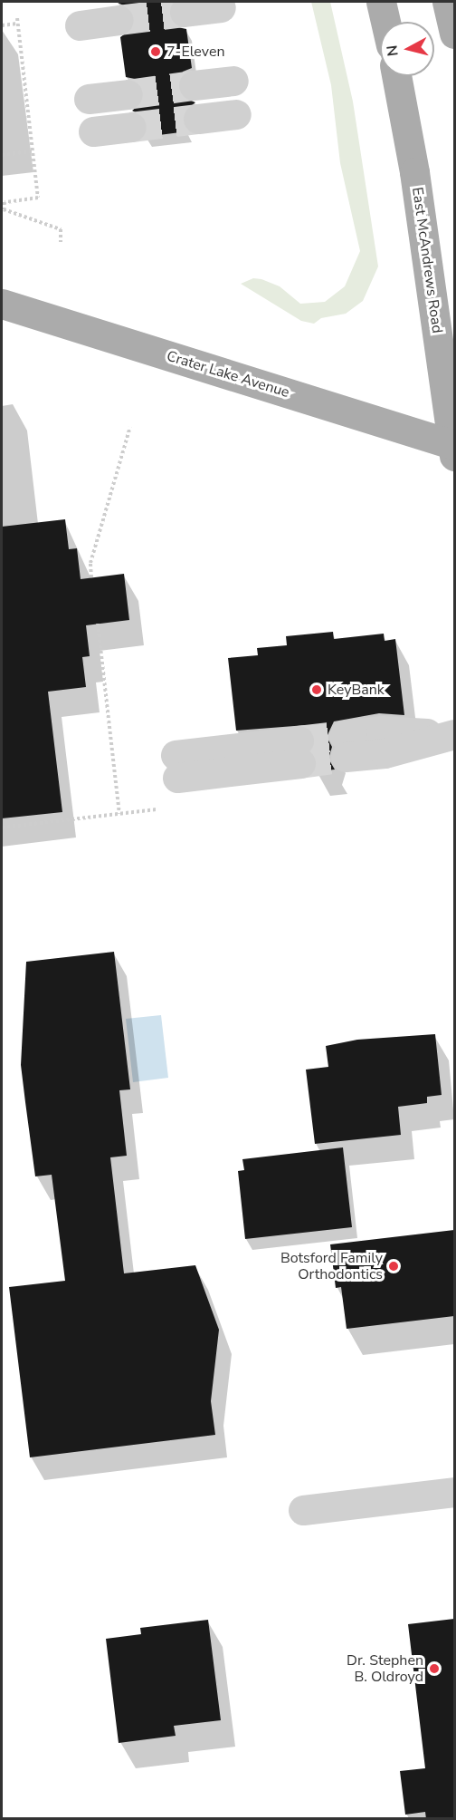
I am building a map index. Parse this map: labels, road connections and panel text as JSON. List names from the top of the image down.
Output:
{
  "streets": {
    "main road": ["East McAndrews Road", "Crater Lake Avenue"]
  },
  "crossings": [
    ["East McAndrews Road", "Crater Lake Avenue"]
  ],
  "places": [
    "7-Eleven",
    "KeyBank",
    "Botsford Family Orthodontics",
    "Dr. Stephen B. Oldroyd"
  ],
  "north": "left"
}
